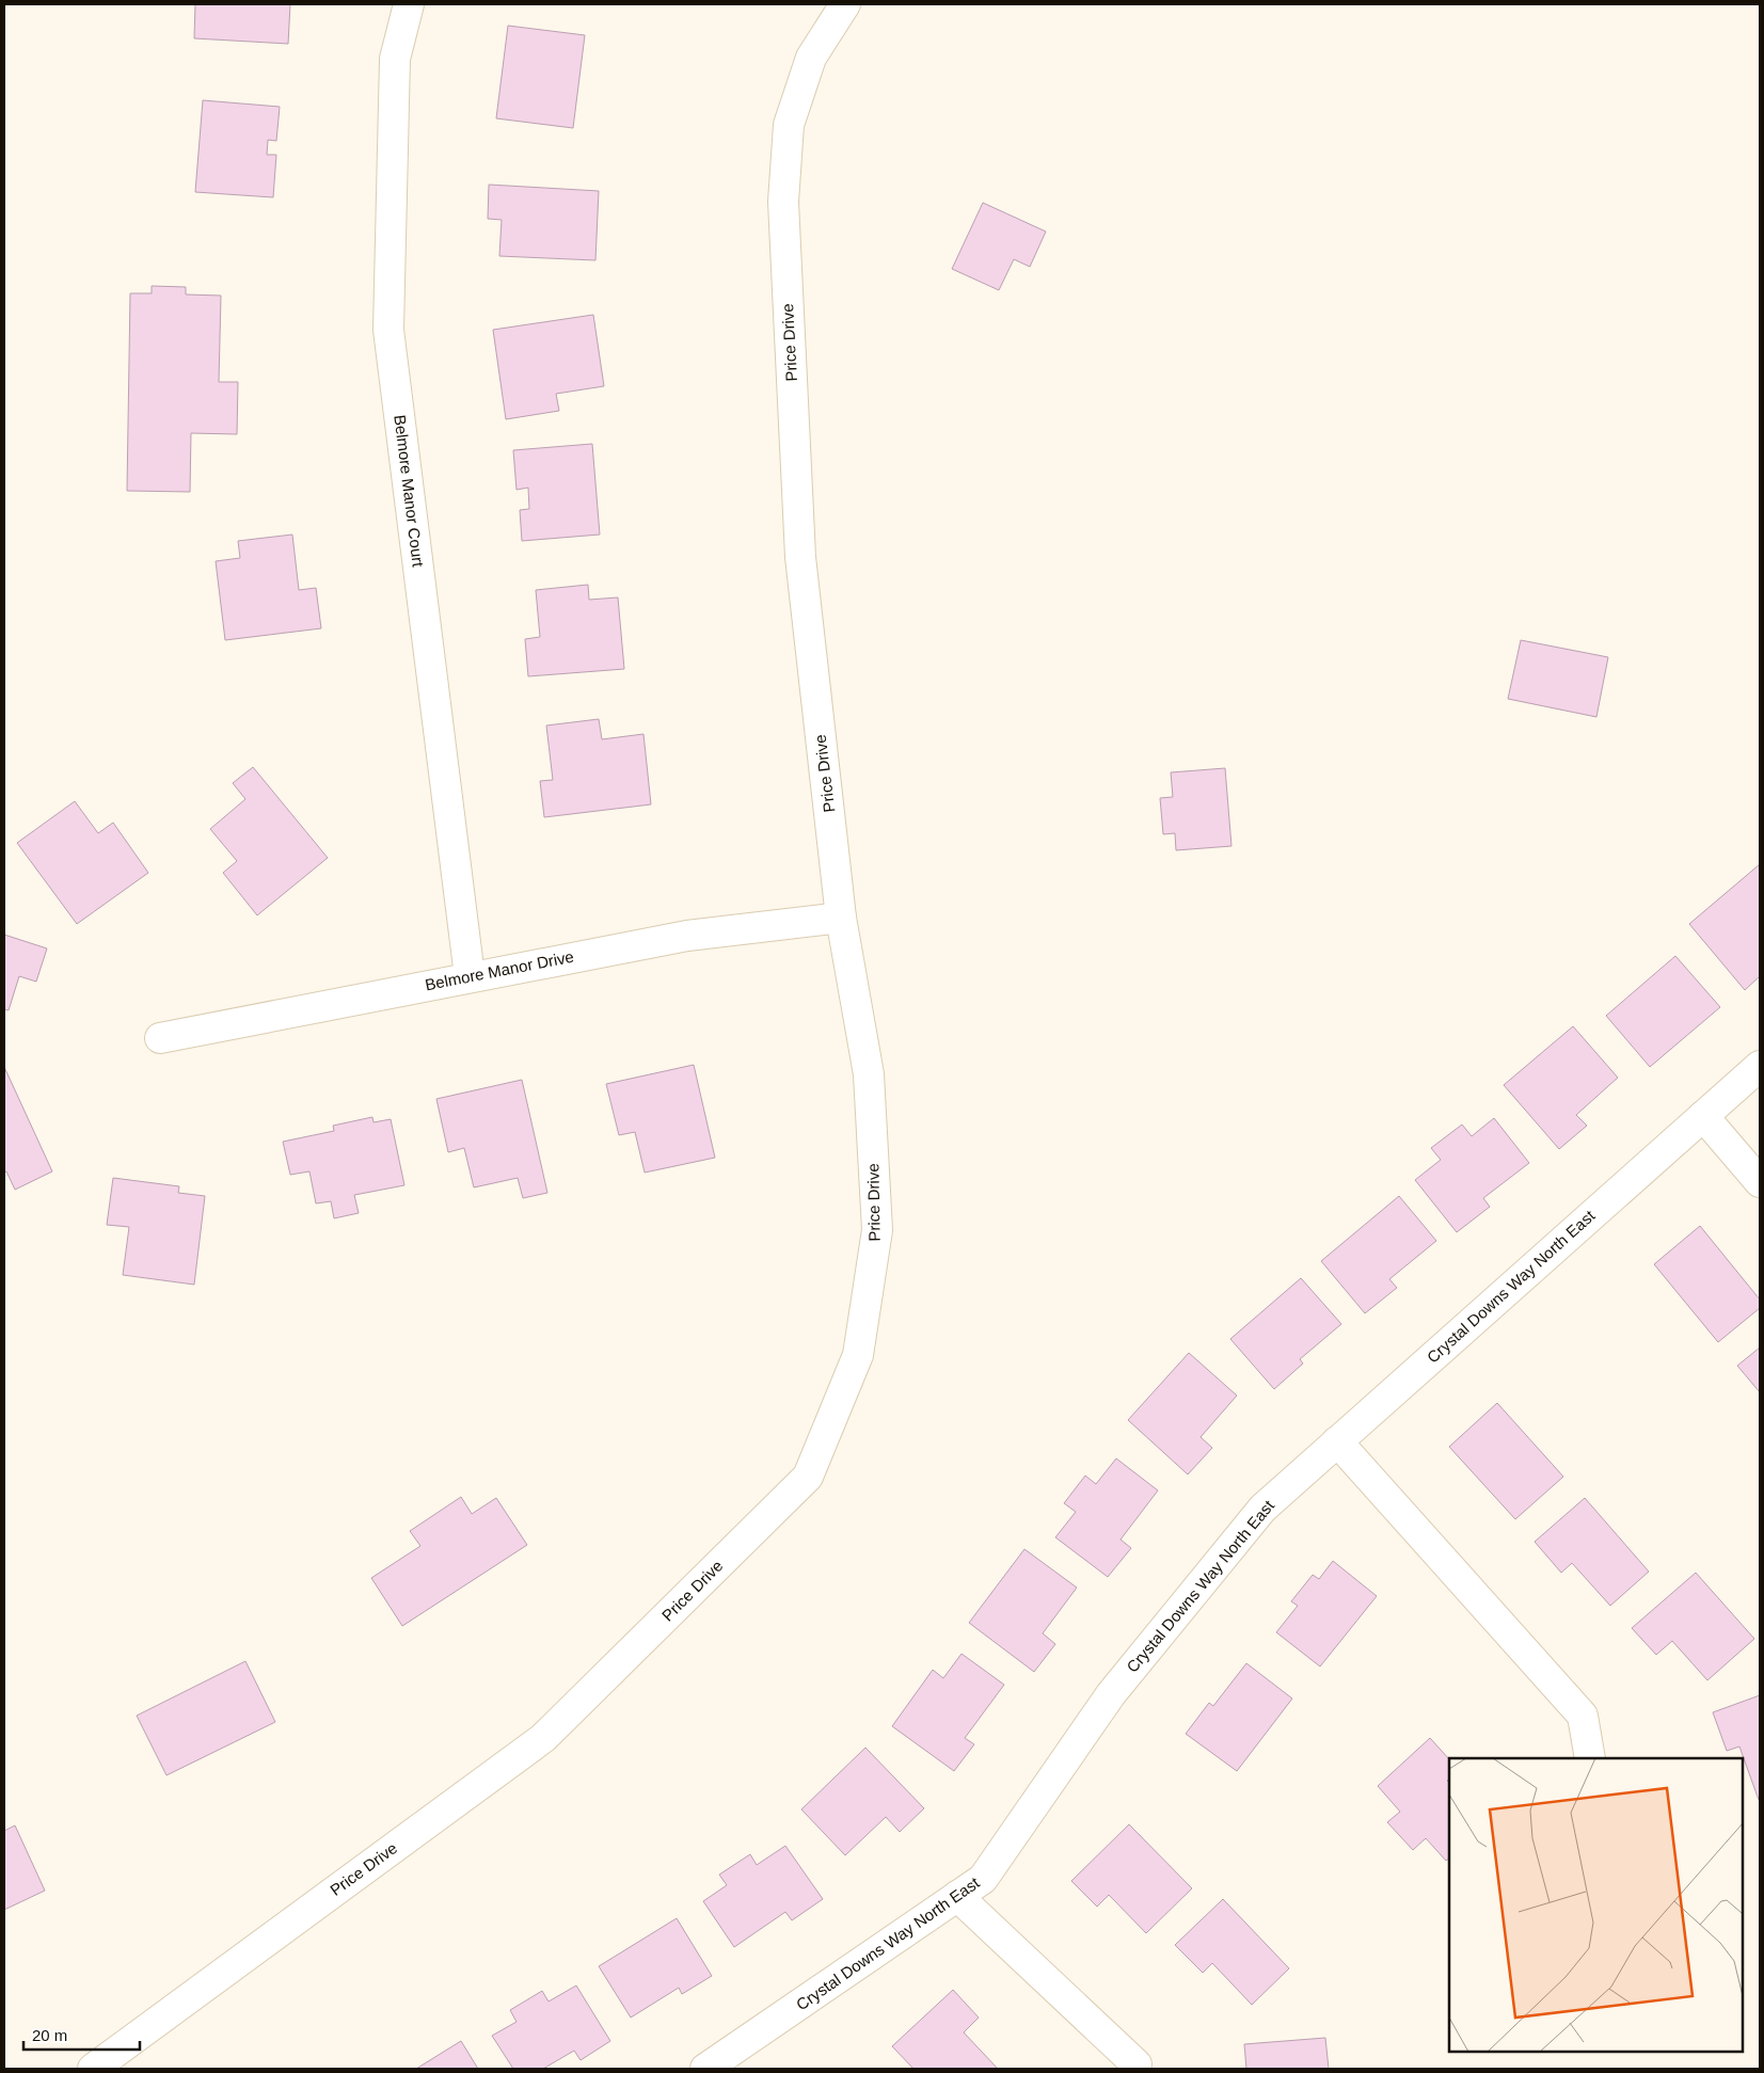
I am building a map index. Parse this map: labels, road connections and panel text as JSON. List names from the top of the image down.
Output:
{
  "streets": {
    "street": [
      "Price Drive",
      "Belmore Manor Court",
      "Belmore Manor Drive",
      "Crystal Downs Way North East"
    ]
  },
  "crossings": [
    ["Price Drive", "Belmore Manor Drive"],
    ["Belmore Manor Court", "Belmore Manor Drive"]
  ],
  "scale_bar": "20 m"
}
